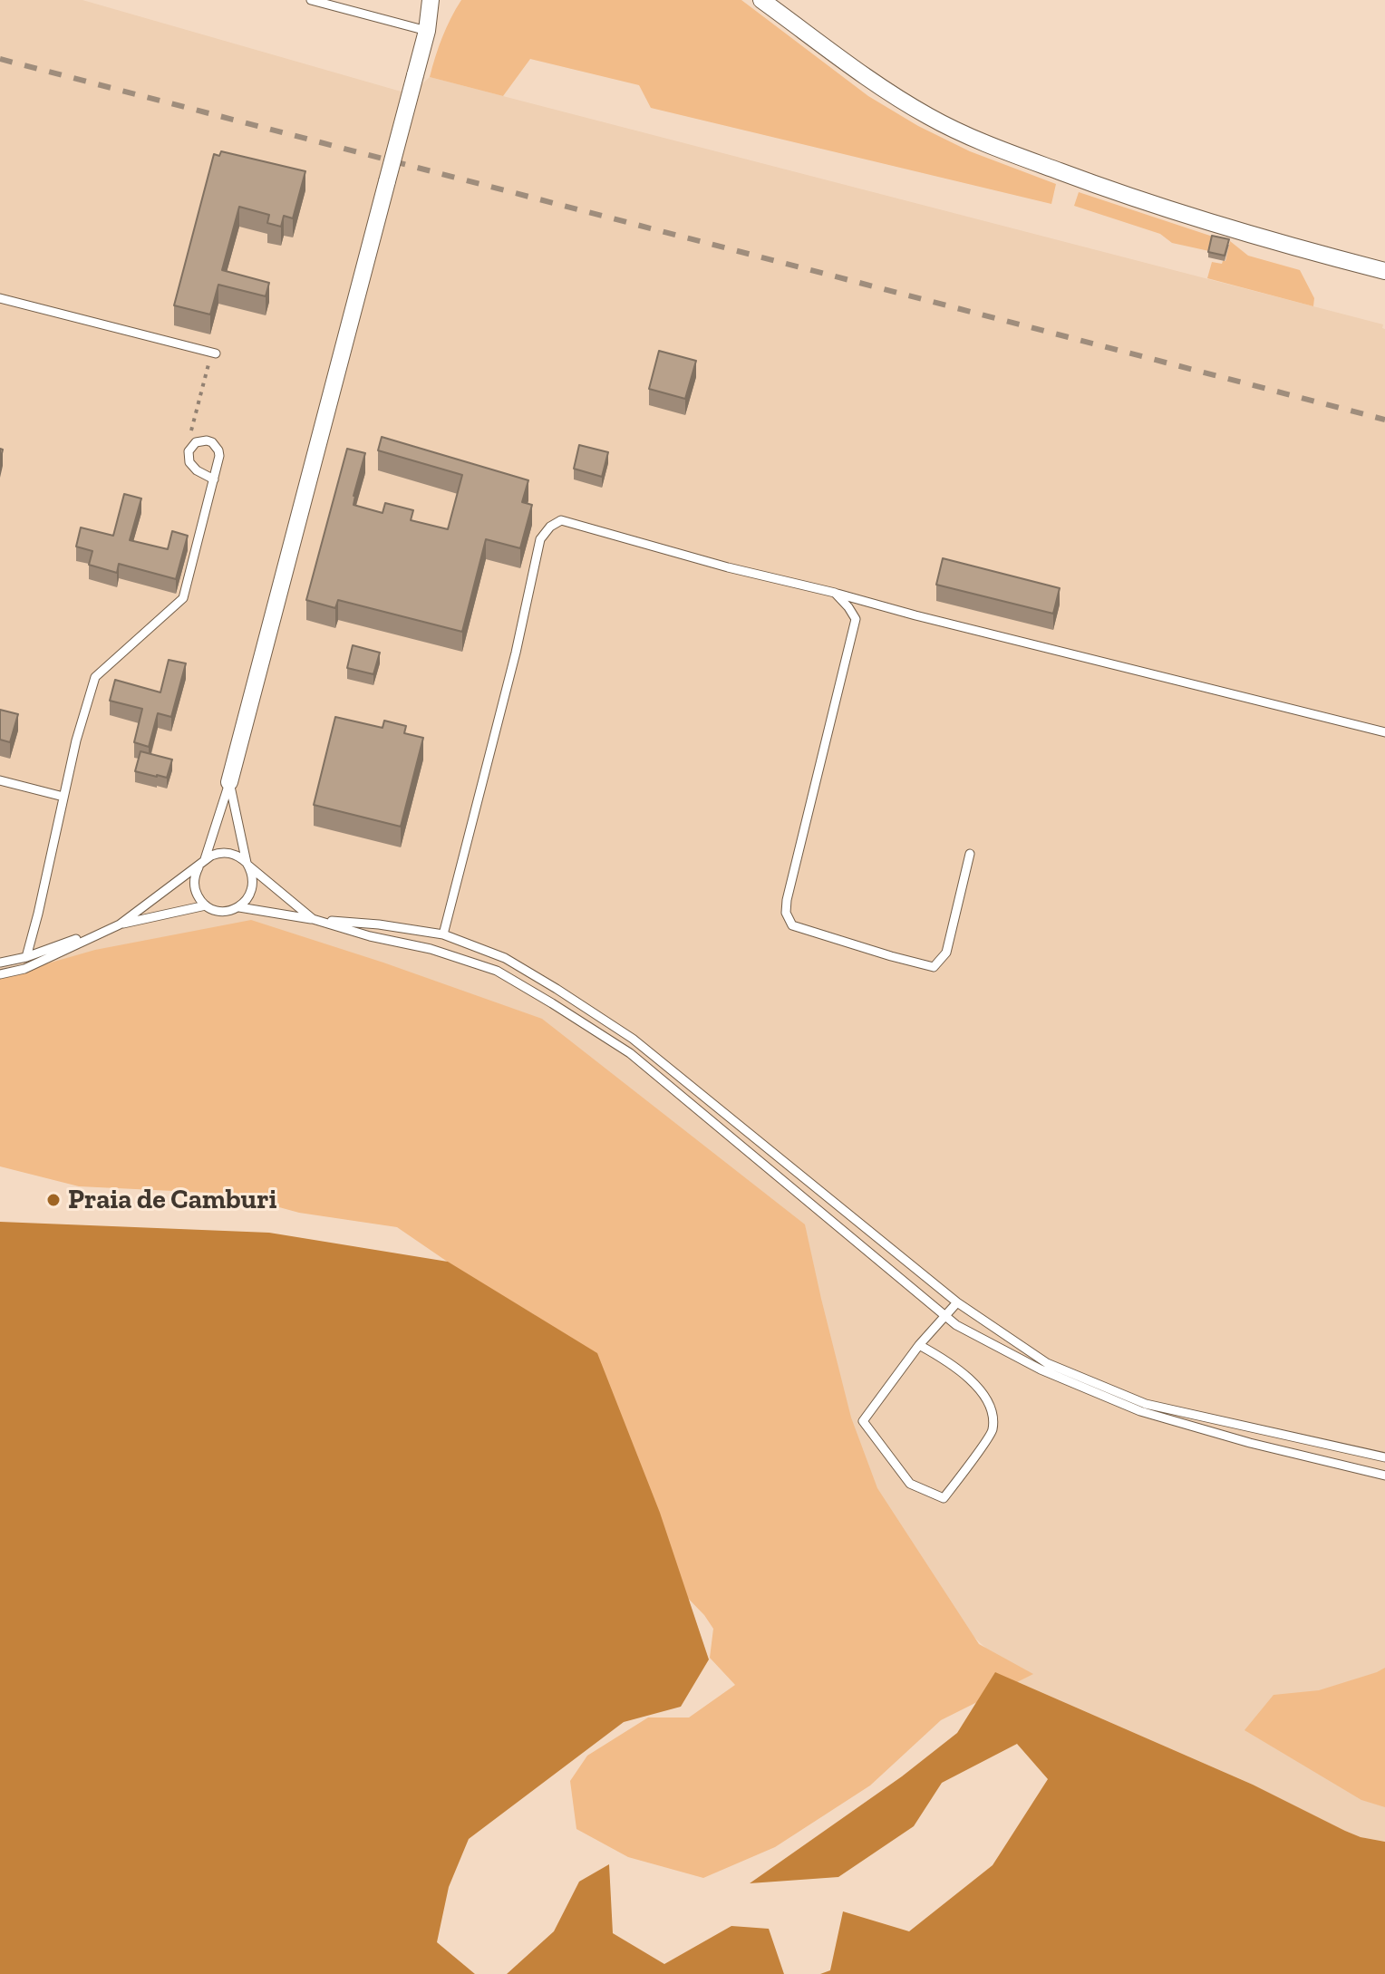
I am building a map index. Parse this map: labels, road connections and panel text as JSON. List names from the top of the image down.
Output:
{
  "places": ["Praia de Camburi"]
}
